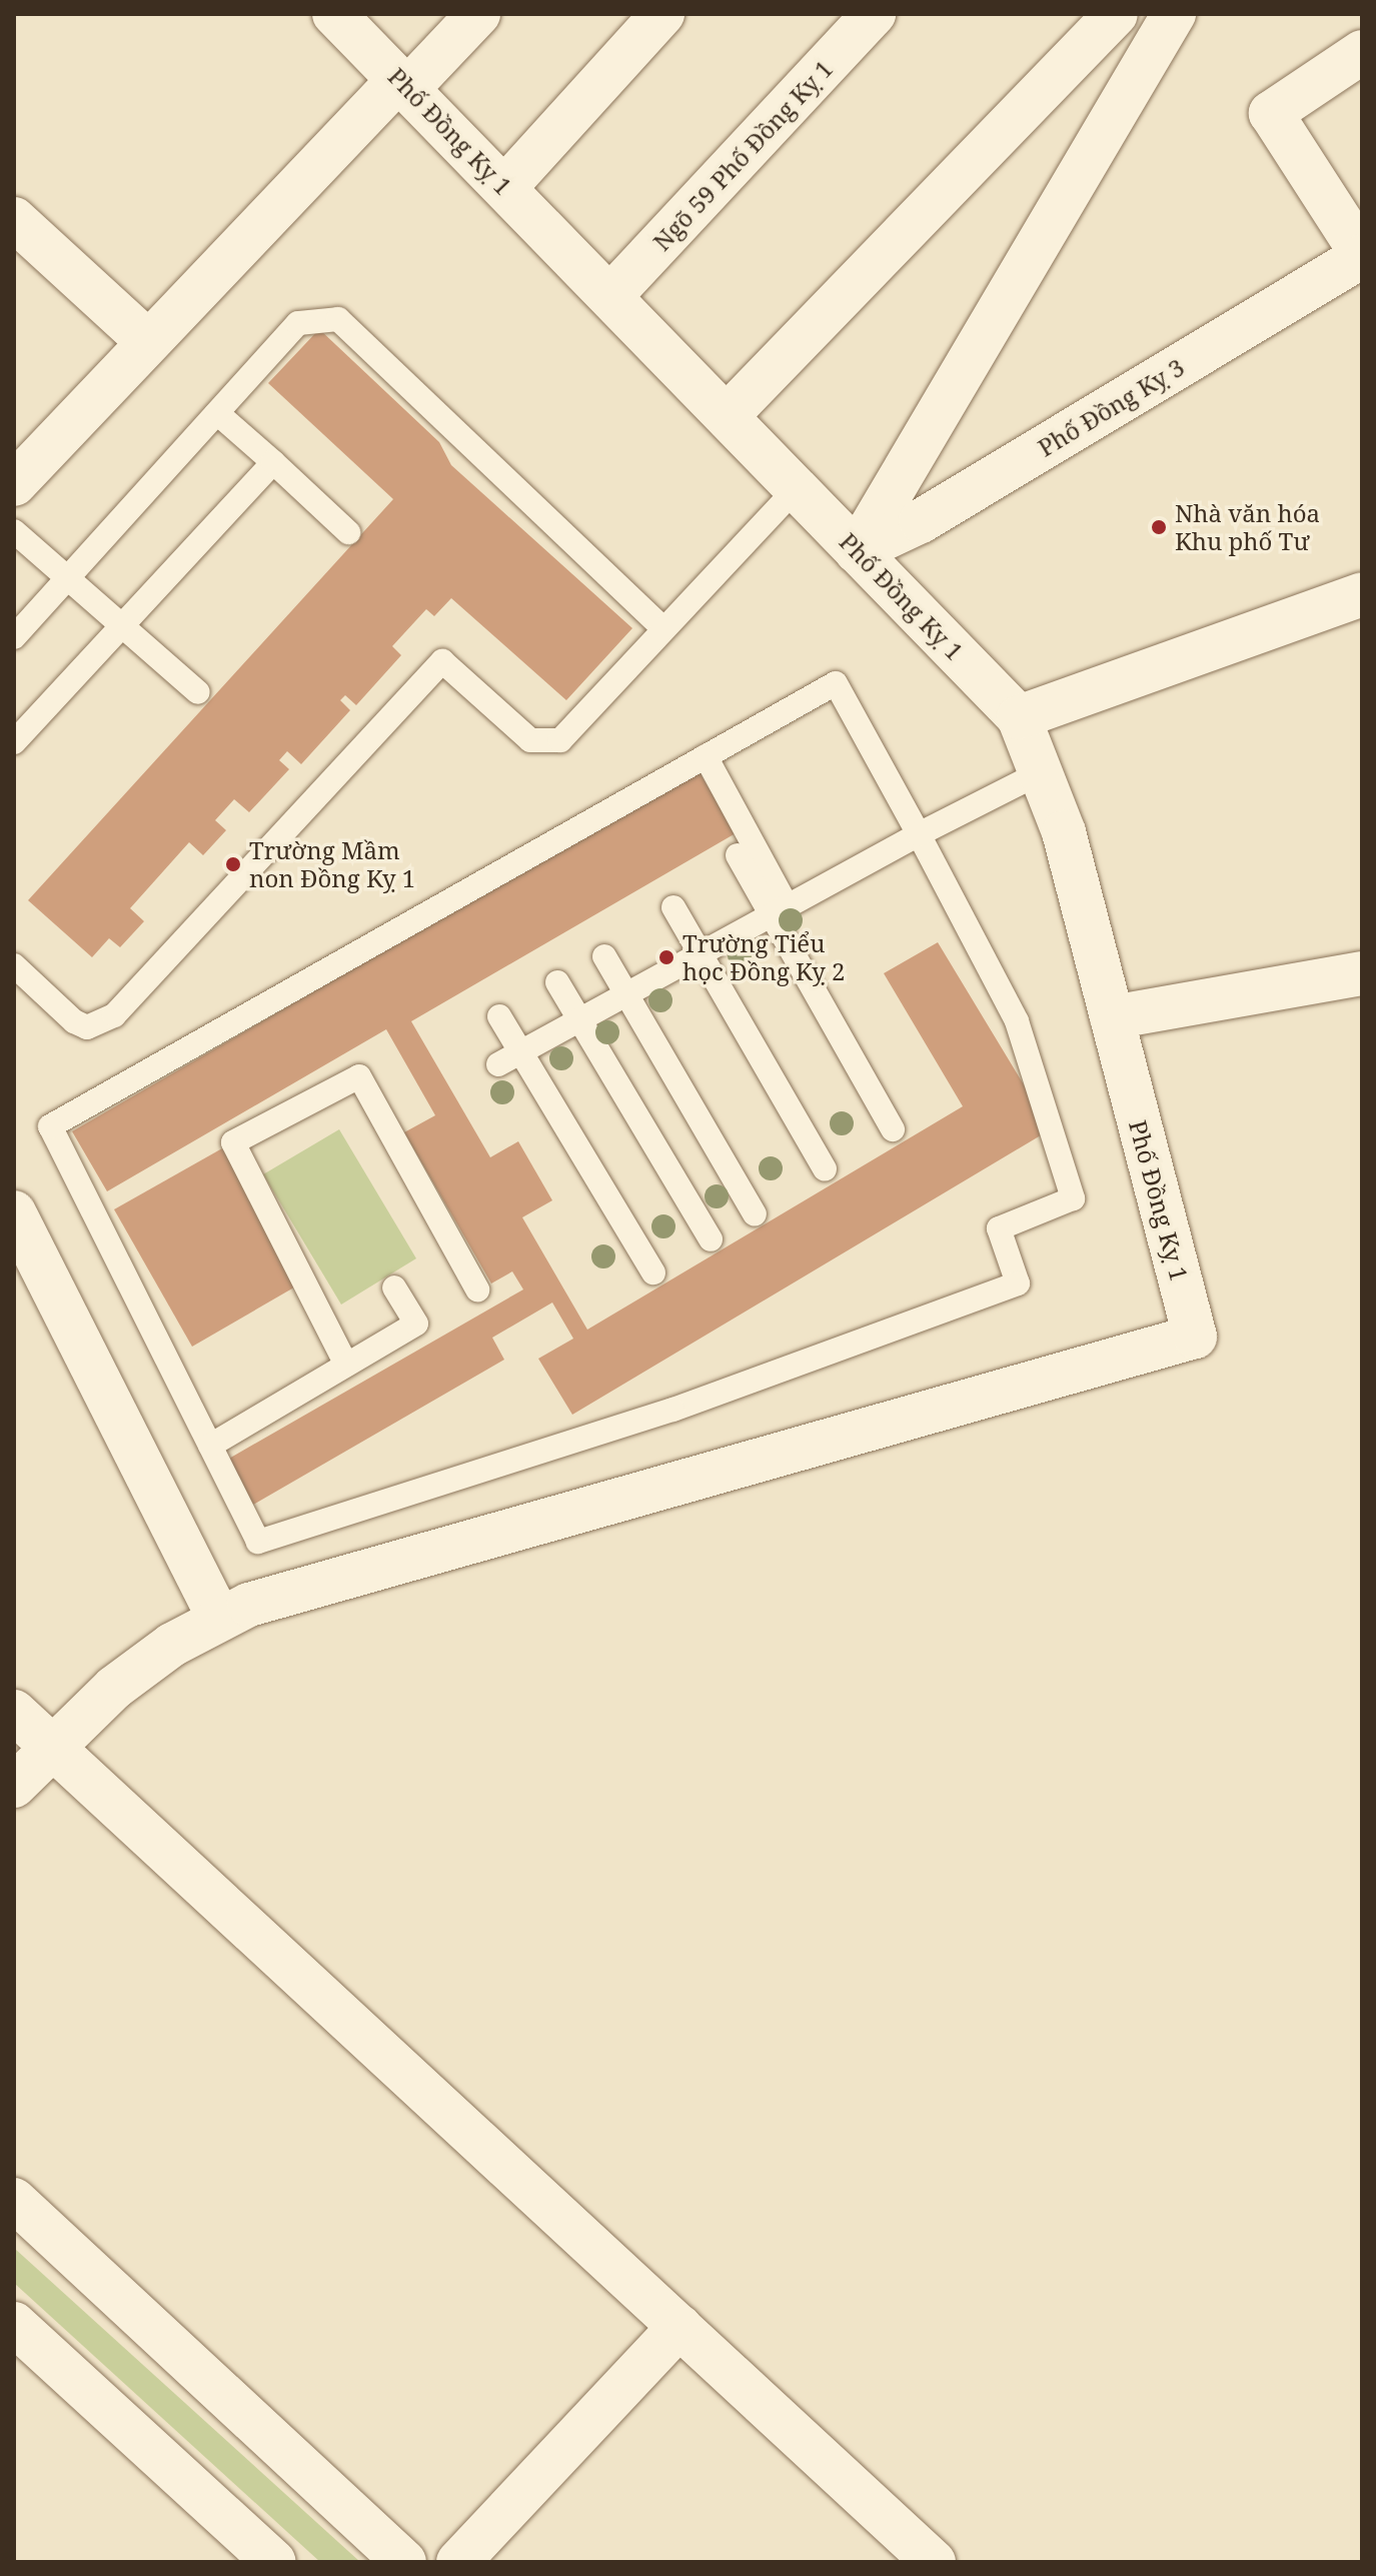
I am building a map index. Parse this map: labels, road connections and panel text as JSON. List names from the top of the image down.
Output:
{
  "streets": {
    "street": ["Phố Đồng Kỵ 1", "Ngõ 59 Phố Đồng Kỵ 1", "Phố Đồng Kỵ 3"]
  },
  "crossings": [
    ["Phố Đồng Kỵ 1", "Ngõ 59 Phố Đồng Kỵ 1"],
    ["Phố Đồng Kỵ 1", "Phố Đồng Kỵ 3"]
  ],
  "places": ["Nhà văn hóa Khu phố Tư", "Trường Mầm non Đồng Kỵ 1", "Trường Tiểu học Đồng Kỵ 2"]
}
